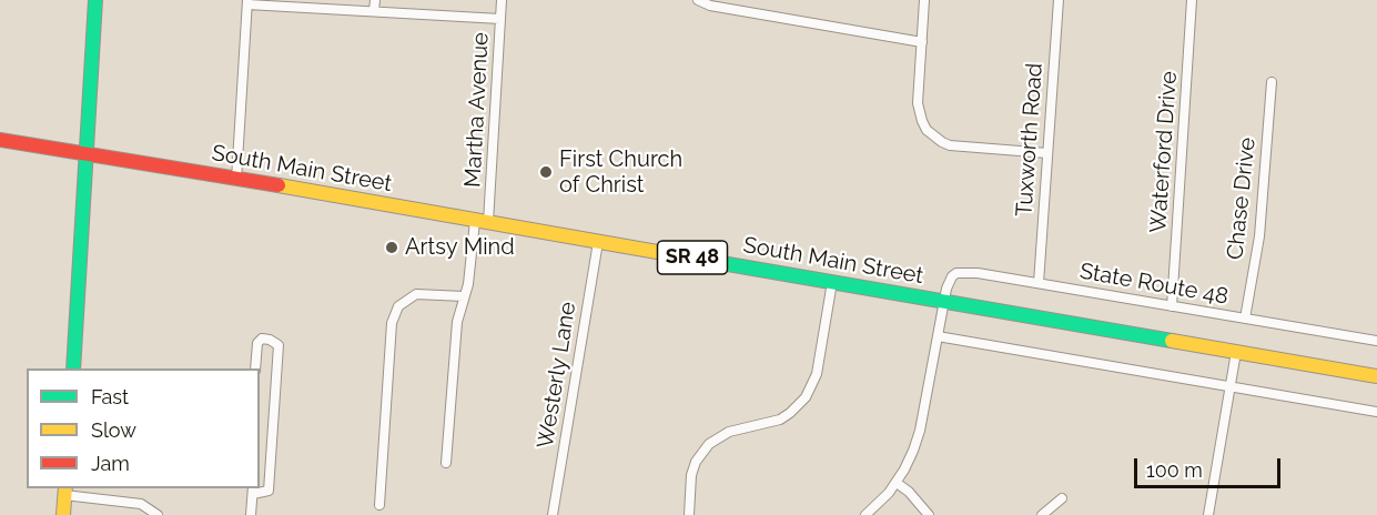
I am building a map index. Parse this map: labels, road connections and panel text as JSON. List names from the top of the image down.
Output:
{
  "streets": {
    "main road": ["South Main Street", "SR 48"],
    "street": [
      "Martha Avenue",
      "Tuxworth Road",
      "Waterford Drive",
      "Chase Drive",
      "State Route 48",
      "Westerly Lane"
    ]
  },
  "crossings": [
    ["Martha Avenue", "South Main Street"],
    ["Tuxworth Road", "State Route 48"],
    ["Waterford Drive", "State Route 48"],
    ["South Main Street", "SR 48"],
    ["South Main Street", "State Route 48"],
    ["South Main Street", "Westerly Lane"],
    ["Chase Drive", "State Route 48"]
  ],
  "places": ["First Church of Christ", "Artsy Mind"],
  "legend": ["Fast", "Slow", "Jam"],
  "scale_bar": "100 m"
}
